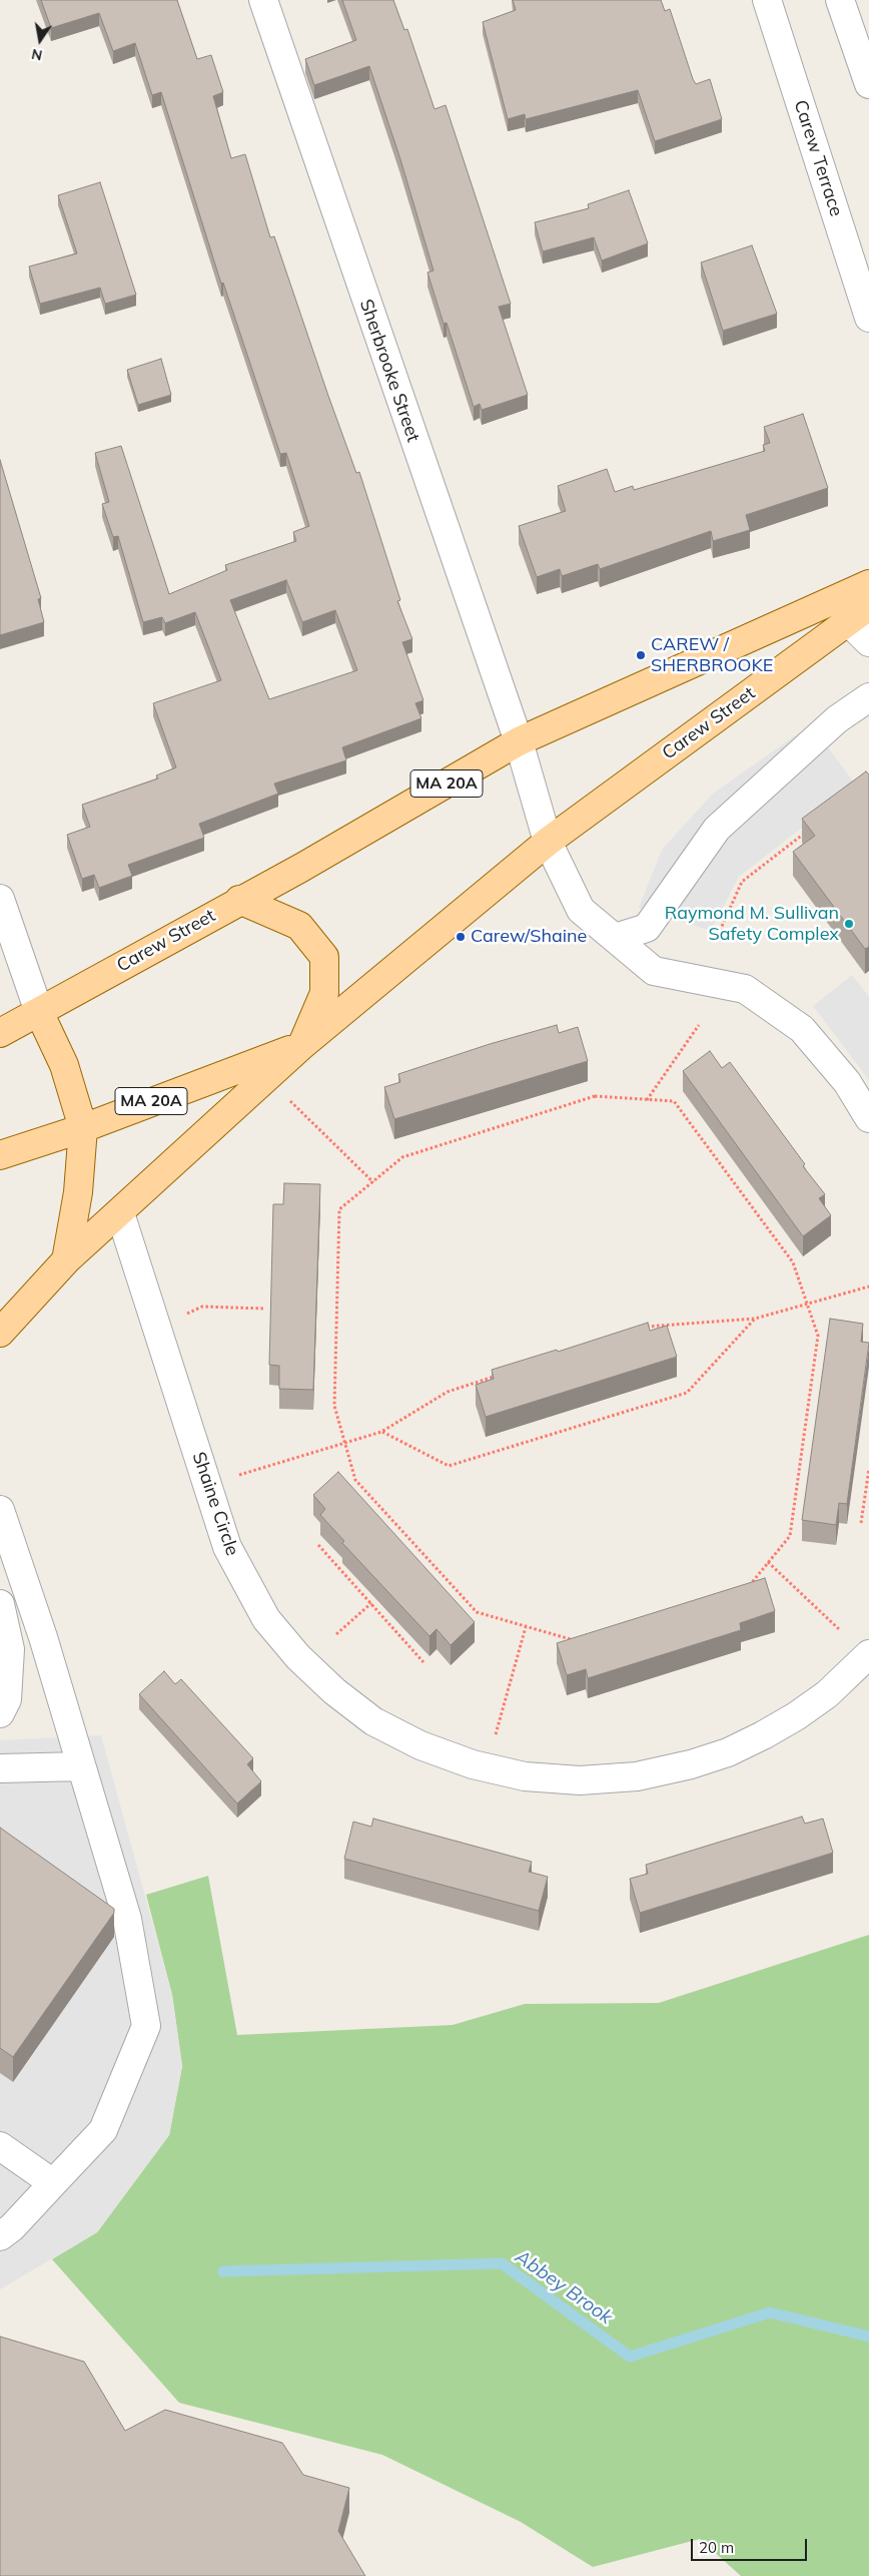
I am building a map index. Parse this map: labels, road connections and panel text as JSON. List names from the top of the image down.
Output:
{
  "streets": {
    "main road": ["Carew Street", "MA 20A"],
    "street": ["Carew Terrace", "Sherbrooke Street", "Shaine Circle"]
  },
  "crossings": [
    ["Sherbrooke Street", "Carew Street"],
    ["Carew Street", "MA 20A"],
    ["Carew Street", "Shaine Circle"]
  ],
  "water": ["Abbey Brook"],
  "places": ["CAREW / SHERBROOKE", "Raymond M. Sullivan Safety Complex", "Carew/Shaine"],
  "scale_bar": "20 m",
  "north": "bottom"
}
